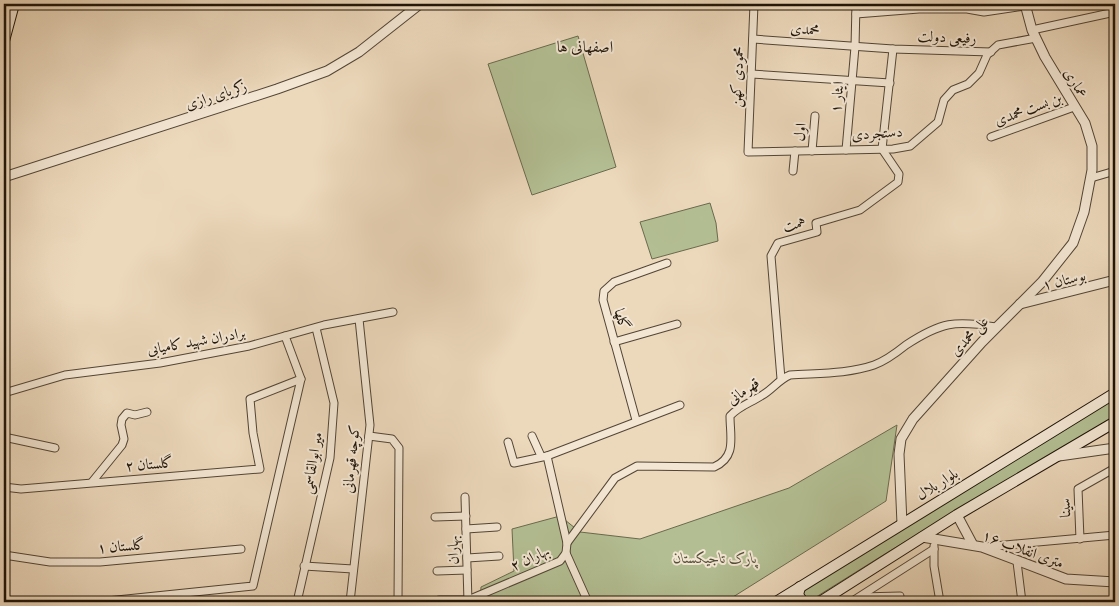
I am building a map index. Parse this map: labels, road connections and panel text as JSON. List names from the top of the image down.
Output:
{
  "streets": {
    "main road": ["بلوار بلال"],
    "street": [
      "محمدی",
      "رفیعی دولت",
      "محمودی کهن",
      "عماری",
      "زکریای رازی",
      "۱ ایثار",
      "بن بست محمدی",
      "اول",
      "دستجردی",
      "همت",
      "بوستان ۱",
      "گلها",
      "علی محمدی",
      "برادران شهید کامیابی",
      "قهرمانی",
      "کوچه قهرمانی",
      "میر ابوالقاسمی",
      "گلستان ۲",
      "سینا",
      "گلستان ۱",
      "۱۶ متری انقلاب",
      "بهاران",
      "بهاران ۲"
    ]
  },
  "crossings": [
    ["محمدی", "رفیعی دولت"],
    ["محمدی", "محمودی کهن"],
    ["محمدی", "۱ ایثار"],
    ["رفیعی دولت", "عماری"],
    ["رفیعی دولت", "۱ ایثار"],
    ["رفیعی دولت", "دستجردی"],
    ["محمودی کهن", "دستجردی"],
    ["عماری", "بن بست محمدی"],
    ["عماری", "علی محمدی"],
    ["۱ ایثار", "دستجردی"],
    ["اول", "دستجردی"],
    ["دستجردی", "همت"],
    ["همت", "قهرمانی"],
    ["بوستان ۱", "علی محمدی"],
    ["علی محمدی", "قهرمانی"],
    ["علی محمدی", "بلوار بلال"],
    ["برادران شهید کامیابی", "کوچه قهرمانی"],
    ["برادران شهید کامیابی", "میر ابوالقاسمی"],
    ["قهرمانی", "بهاران ۲"],
    ["بهاران", "بهاران ۲"]
  ],
  "districts": ["اصفهانی ها"],
  "parks": ["پارک تاجیکستان"]
}
